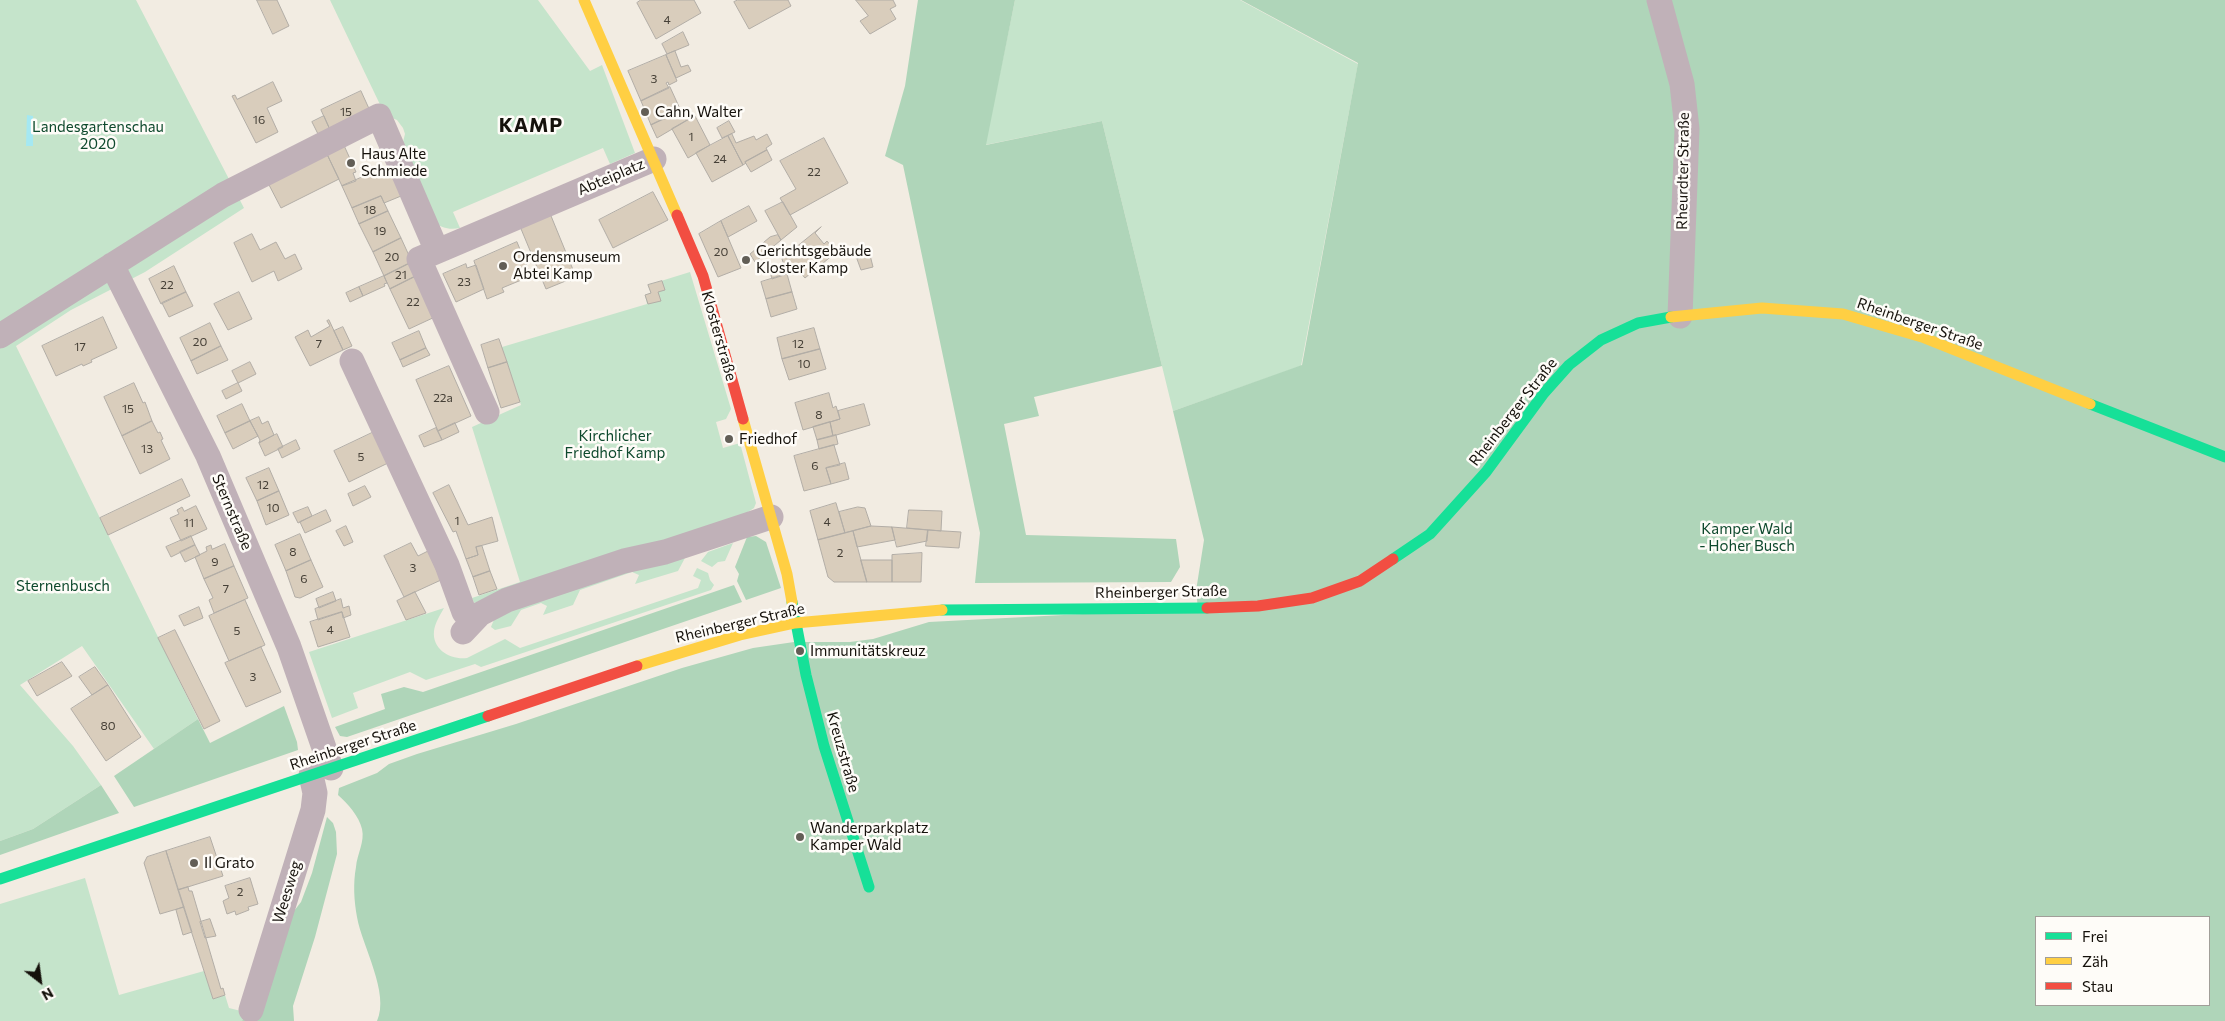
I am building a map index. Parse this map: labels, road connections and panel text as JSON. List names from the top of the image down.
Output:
{
  "streets": {
    "main road": [
      "Abteiplatz",
      "Rheinberger Straße",
      "Klosterstraße",
      "Kreuzstraße"
    ],
    "street": ["Rheurdter Straße", "Sternstraße", "Weesweg"]
  },
  "crossings": [
    ["Rheurdter Straße", "Rheinberger Straße"],
    ["Abteiplatz", "Klosterstraße"],
    ["Rheinberger Straße", "Klosterstraße"],
    ["Rheinberger Straße", "Sternstraße"],
    ["Rheinberger Straße", "Kreuzstraße"],
    ["Rheinberger Straße", "Weesweg"],
    ["Klosterstraße", "Kreuzstraße"],
    ["Sternstraße", "Weesweg"]
  ],
  "districts": ["KAMP"],
  "parks": [
    "Landesgartenschau 2020",
    "Kirchlicher Friedhof Kamp",
    "Kamper Wald - Hoher Busch",
    "Sternenbusch"
  ],
  "places": [
    "Cahn, Walter",
    "Haus Alte Schmiede",
    "Gerichtsgebäude Kloster Kamp",
    "Ordensmuseum Abtei Kamp",
    "Friedhof",
    "Immunitätskreuz",
    "Wanderparkplatz Kamper Wald",
    "Il Grato"
  ],
  "house_numbers": [
    "4",
    "3",
    "15",
    "16",
    "1",
    "24",
    "22",
    "18",
    "19",
    "20",
    "20",
    "21",
    "23",
    "22",
    "22",
    "20",
    "7",
    "12",
    "17",
    "10",
    "22a",
    "15",
    "8",
    "13",
    "5",
    "6",
    "12",
    "10",
    "1",
    "4",
    "11",
    "8",
    "2",
    "9",
    "3",
    "6",
    "7",
    "4",
    "5",
    "3",
    "80",
    "2"
  ],
  "legend": ["Frei", "Zäh", "Stau"],
  "north": "bottom right"
}
